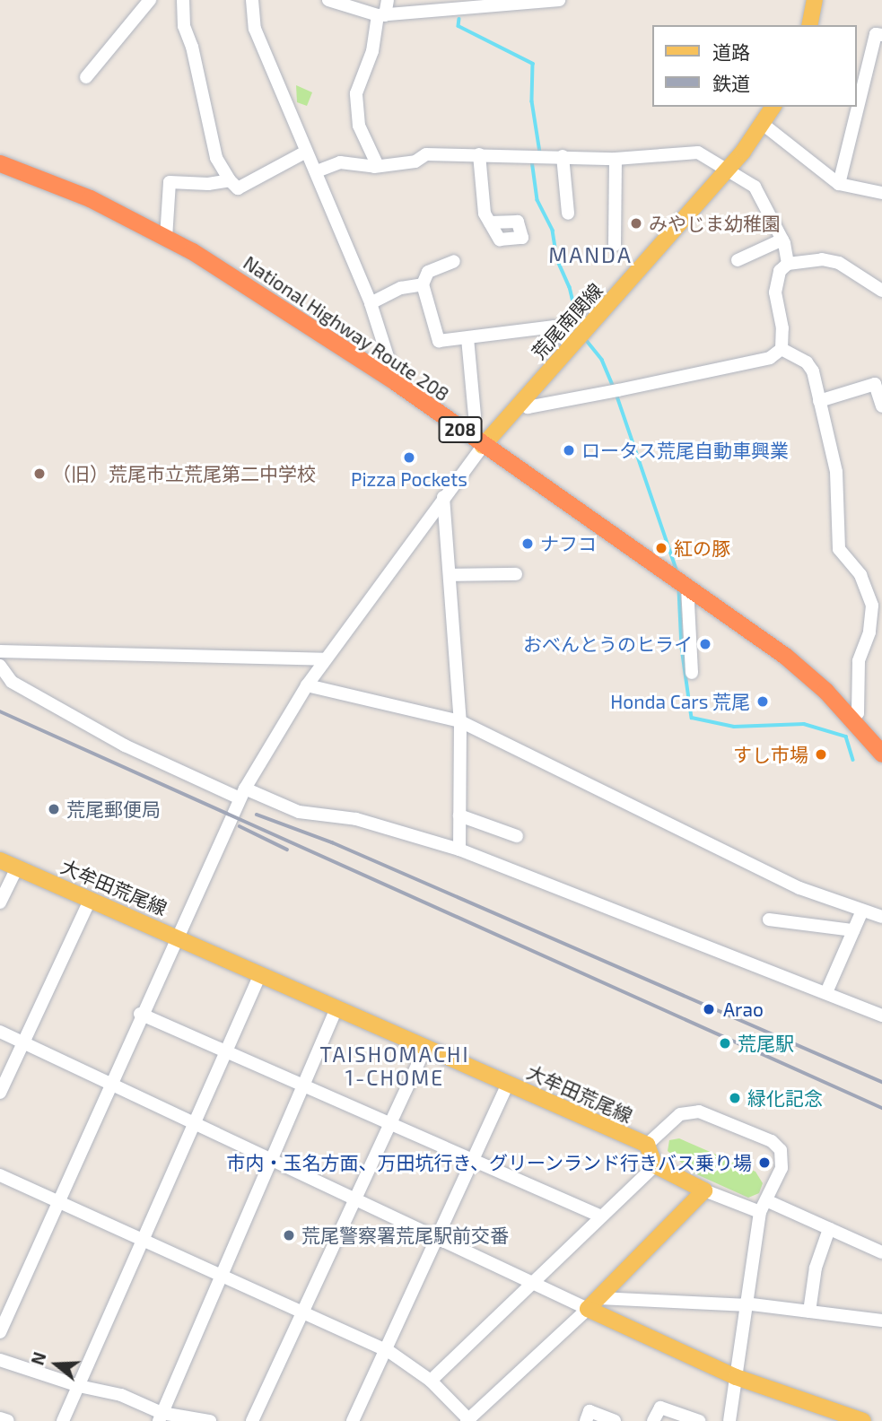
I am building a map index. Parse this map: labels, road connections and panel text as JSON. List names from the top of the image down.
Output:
{
  "streets": {
    "highway": ["National Highway Route 208", "208"],
    "main road": ["荒尾南関線", "大牟田荒尾線"]
  },
  "crossings": [
    ["荒尾南関線", "National Highway Route 208"]
  ],
  "districts": ["MANDA", "TAISHOMACHI 1-CHOME"],
  "places": [
    "みやじま幼稚園",
    "ロータス荒尾自動車興業",
    "Pizza Pockets",
    "（旧）荒尾市立荒尾第二中学校",
    "ナフコ",
    "紅の豚",
    "おべんとうのヒライ",
    "Honda Cars 荒尾",
    "すし市場",
    "荒尾郵便局",
    "Arao",
    "荒尾駅",
    "緑化記念",
    "市内・玉名方面、万田坑行き、グリーンランド行きバス乗り場",
    "荒尾警察署荒尾駅前交番"
  ],
  "legend": ["道路", "鉄道"],
  "north": "left"
}
